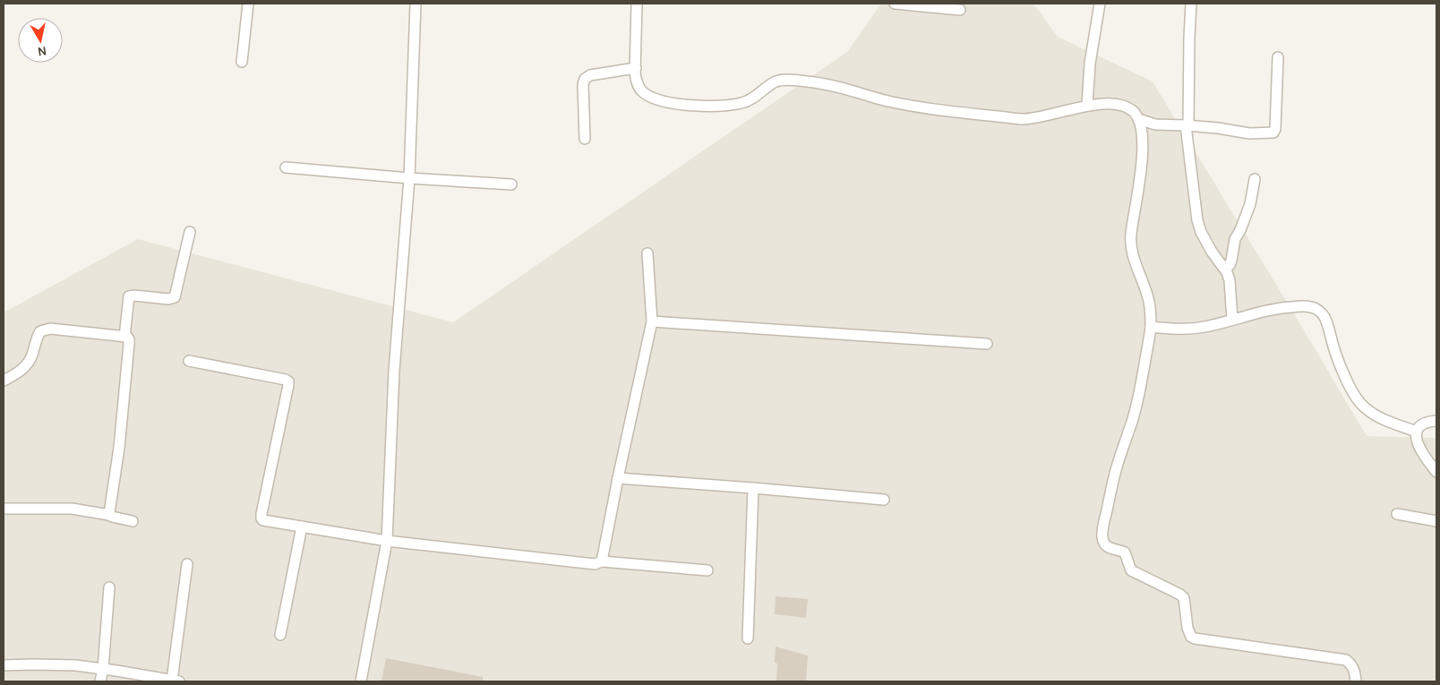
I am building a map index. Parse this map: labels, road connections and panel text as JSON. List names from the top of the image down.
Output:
{
  "north": "bottom"
}
